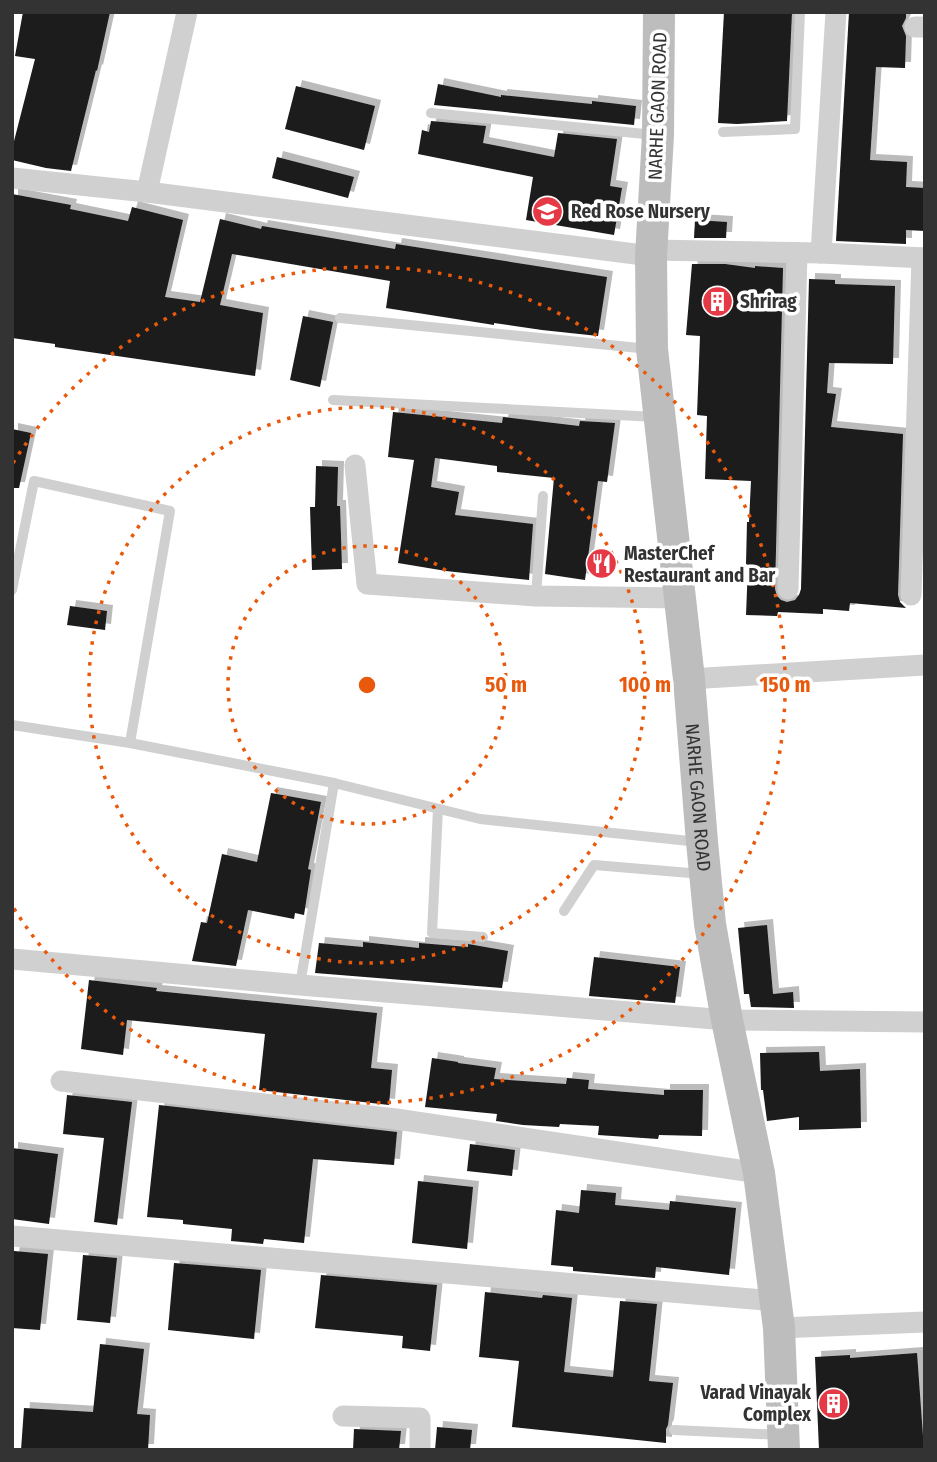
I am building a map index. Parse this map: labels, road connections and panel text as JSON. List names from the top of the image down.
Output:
{
  "streets": {
    "street": ["NARHE GAON ROAD"]
  },
  "places": {
    "school or university": ["Red Rose Nursery"],
    "building": ["Shrirag", "Varad Vinayak Complex"],
    "restaurant": ["MasterChef Restaurant and Bar"]
  },
  "rings": ["50 m", "100 m", "150 m"]
}
